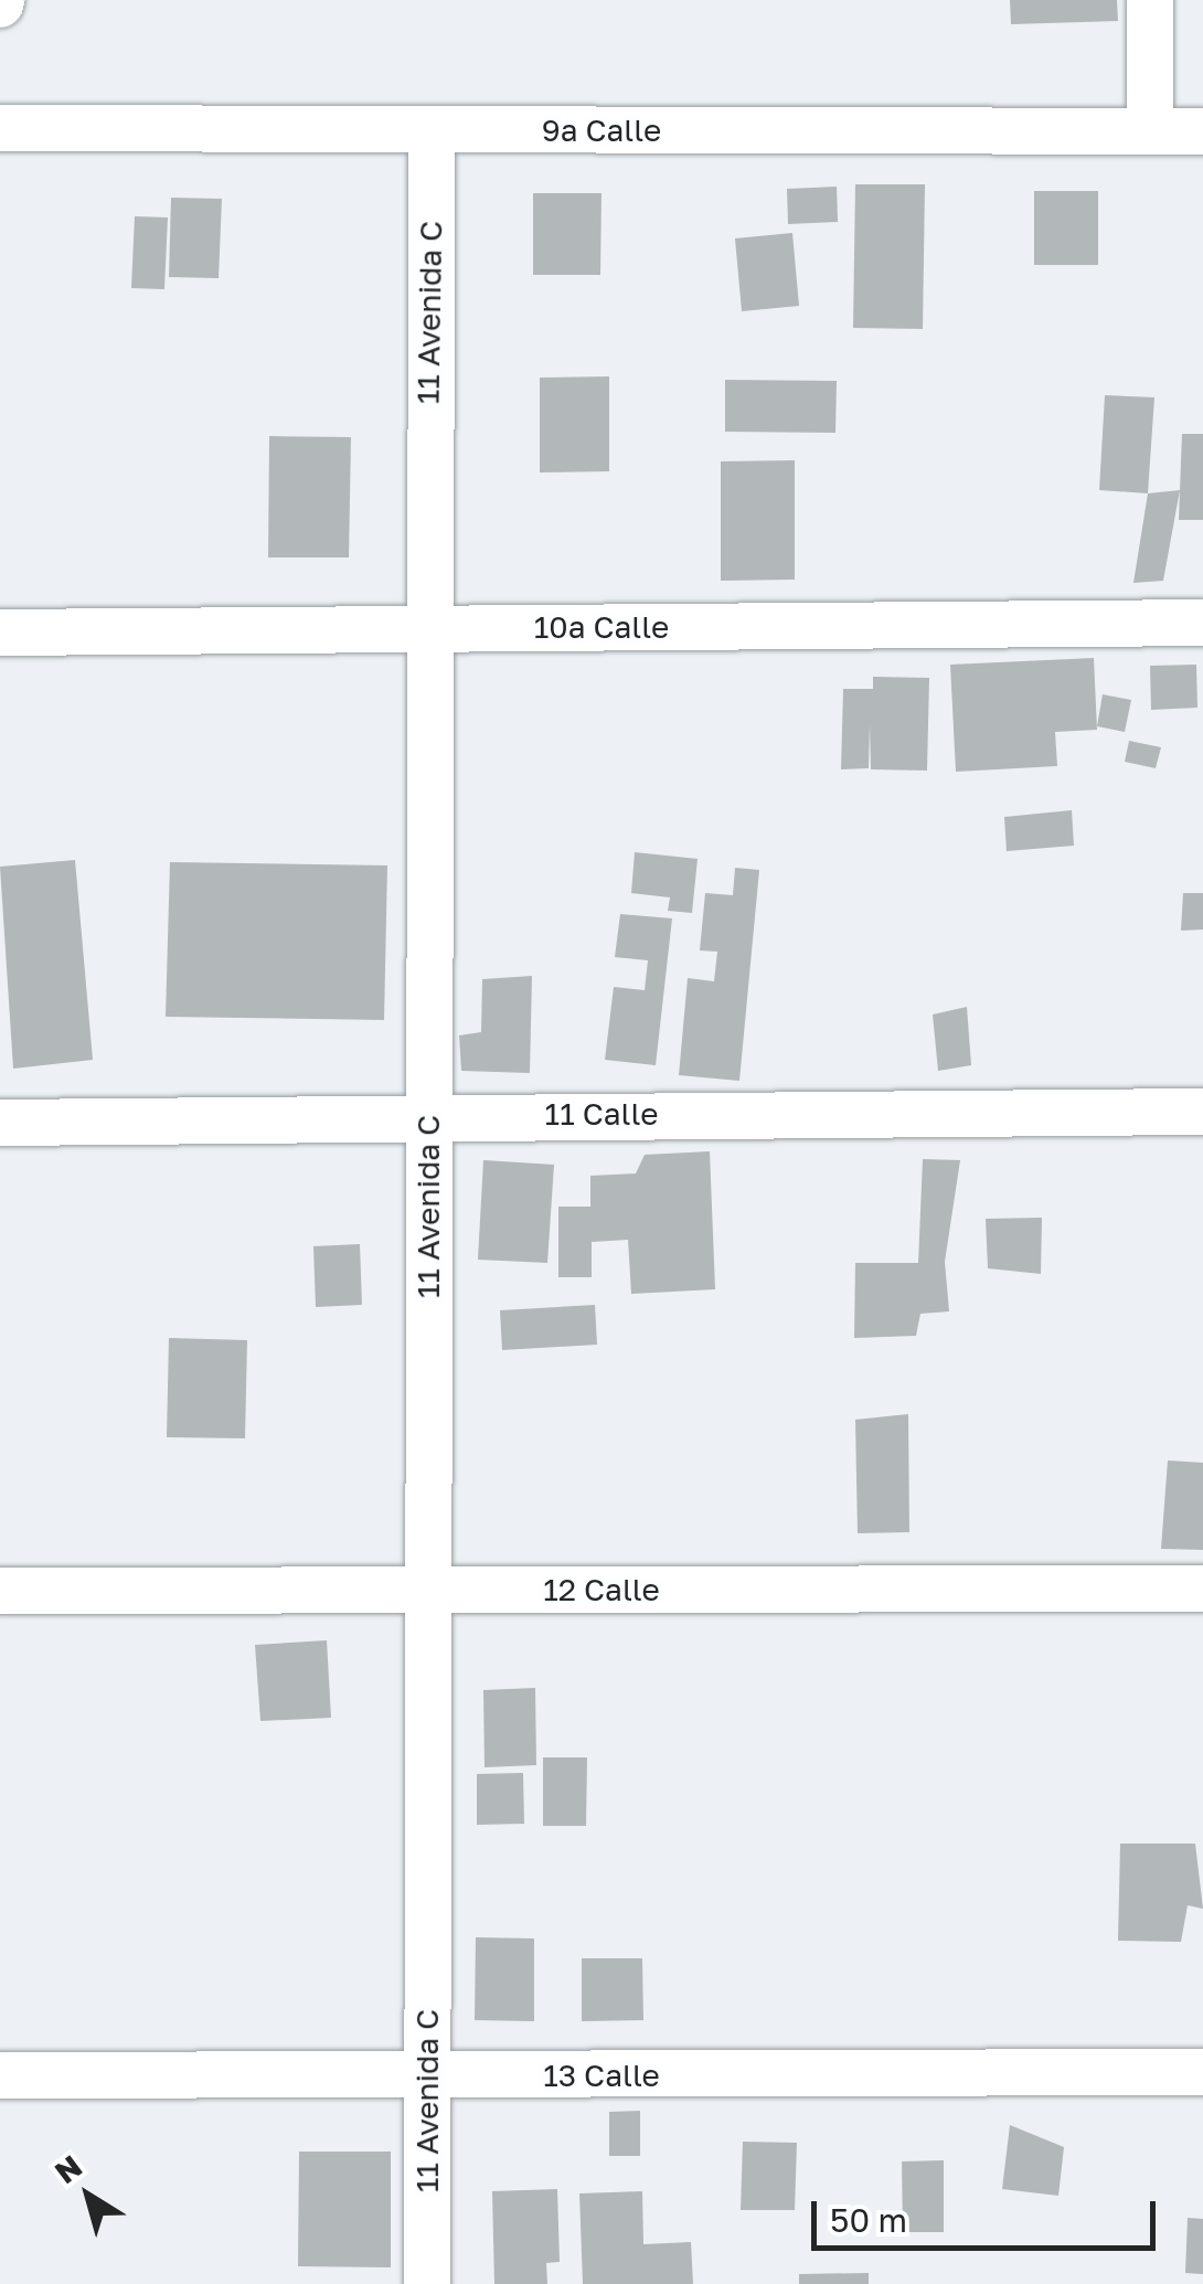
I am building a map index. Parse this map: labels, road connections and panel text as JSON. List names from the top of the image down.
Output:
{
  "streets": {
    "street": [
      "9a Calle",
      "11 Avenida C",
      "10a Calle",
      "11 Calle",
      "12 Calle",
      "13 Calle"
    ]
  },
  "crossings": [
    ["9a Calle", "11 Avenida C"],
    ["11 Avenida C", "10a Calle"],
    ["11 Avenida C", "11 Calle"],
    ["11 Avenida C", "12 Calle"],
    ["11 Avenida C", "13 Calle"]
  ],
  "scale_bar": "50 m",
  "north": "top left"
}
